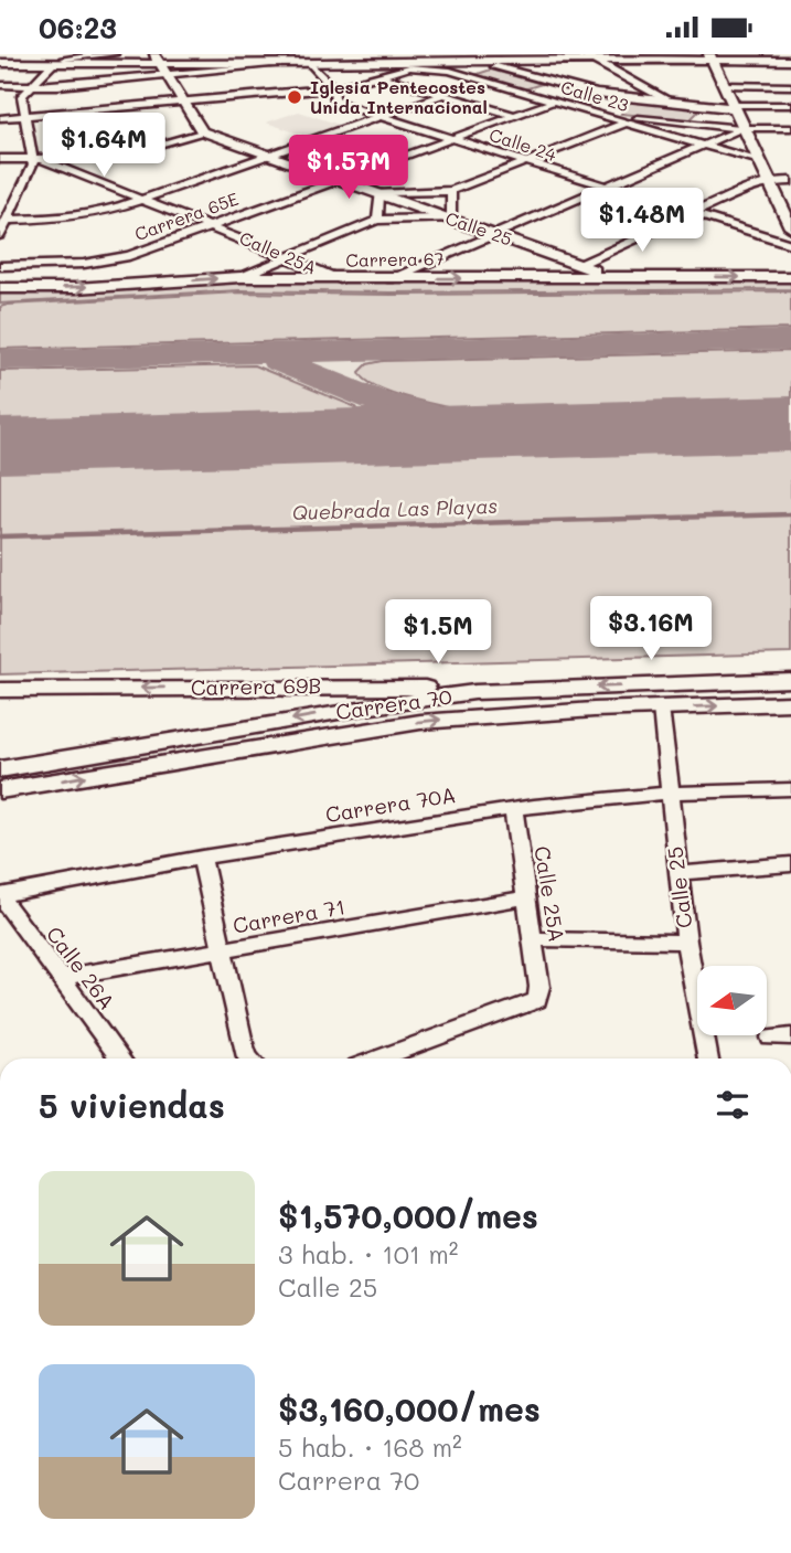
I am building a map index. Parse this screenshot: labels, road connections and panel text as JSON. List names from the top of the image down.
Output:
{
  "streets": {
    "street": [
      "Calle 23",
      "Calle 24",
      "Carrera 65E",
      "Calle 25",
      "Calle 25A",
      "Carrera 67",
      "Carrera 69B",
      "Carrera 70",
      "Carrera 70A",
      "Carrera 71",
      "Calle 26A"
    ]
  },
  "crossings": [
    ["Calle 23", "Calle 24"],
    ["Calle 23", "Carrera 65E"],
    ["Calle 24", "Carrera 65E"],
    ["Carrera 65E", "Calle 25"],
    ["Carrera 65E", "Calle 25A"],
    ["Calle 25", "Carrera 67"],
    ["Calle 25", "Carrera 70"],
    ["Calle 25", "Carrera 70A"],
    ["Calle 25A", "Carrera 67"],
    ["Calle 25A", "Carrera 70A"],
    ["Calle 25A", "Carrera 71"],
    ["Carrera 69B", "Carrera 70"],
    ["Carrera 70A", "Calle 26A"],
    ["Carrera 71", "Calle 26A"]
  ],
  "one_way": ["Carrera 69B"],
  "water": ["Quebrada Las Playas"],
  "places": ["Iglesia Pentecostes Unida Internacional"],
  "north": "left",
  "page": {
    "status": "06:23",
    "price": [
      "$1.64M",
      "$1.57M",
      "$1.48M",
      "$3.16M",
      "$1.5M"
    ],
    "heading": "5 viviendas",
    "list": [
      {
        "name": "$1,570,000/mes",
        "note": "3 hab. · 101 m² · Calle 25"
      },
      {
        "name": "$3,160,000/mes",
        "note": "5 hab. · 168 m² · Carrera 70"
      }
    ]
  }
}
